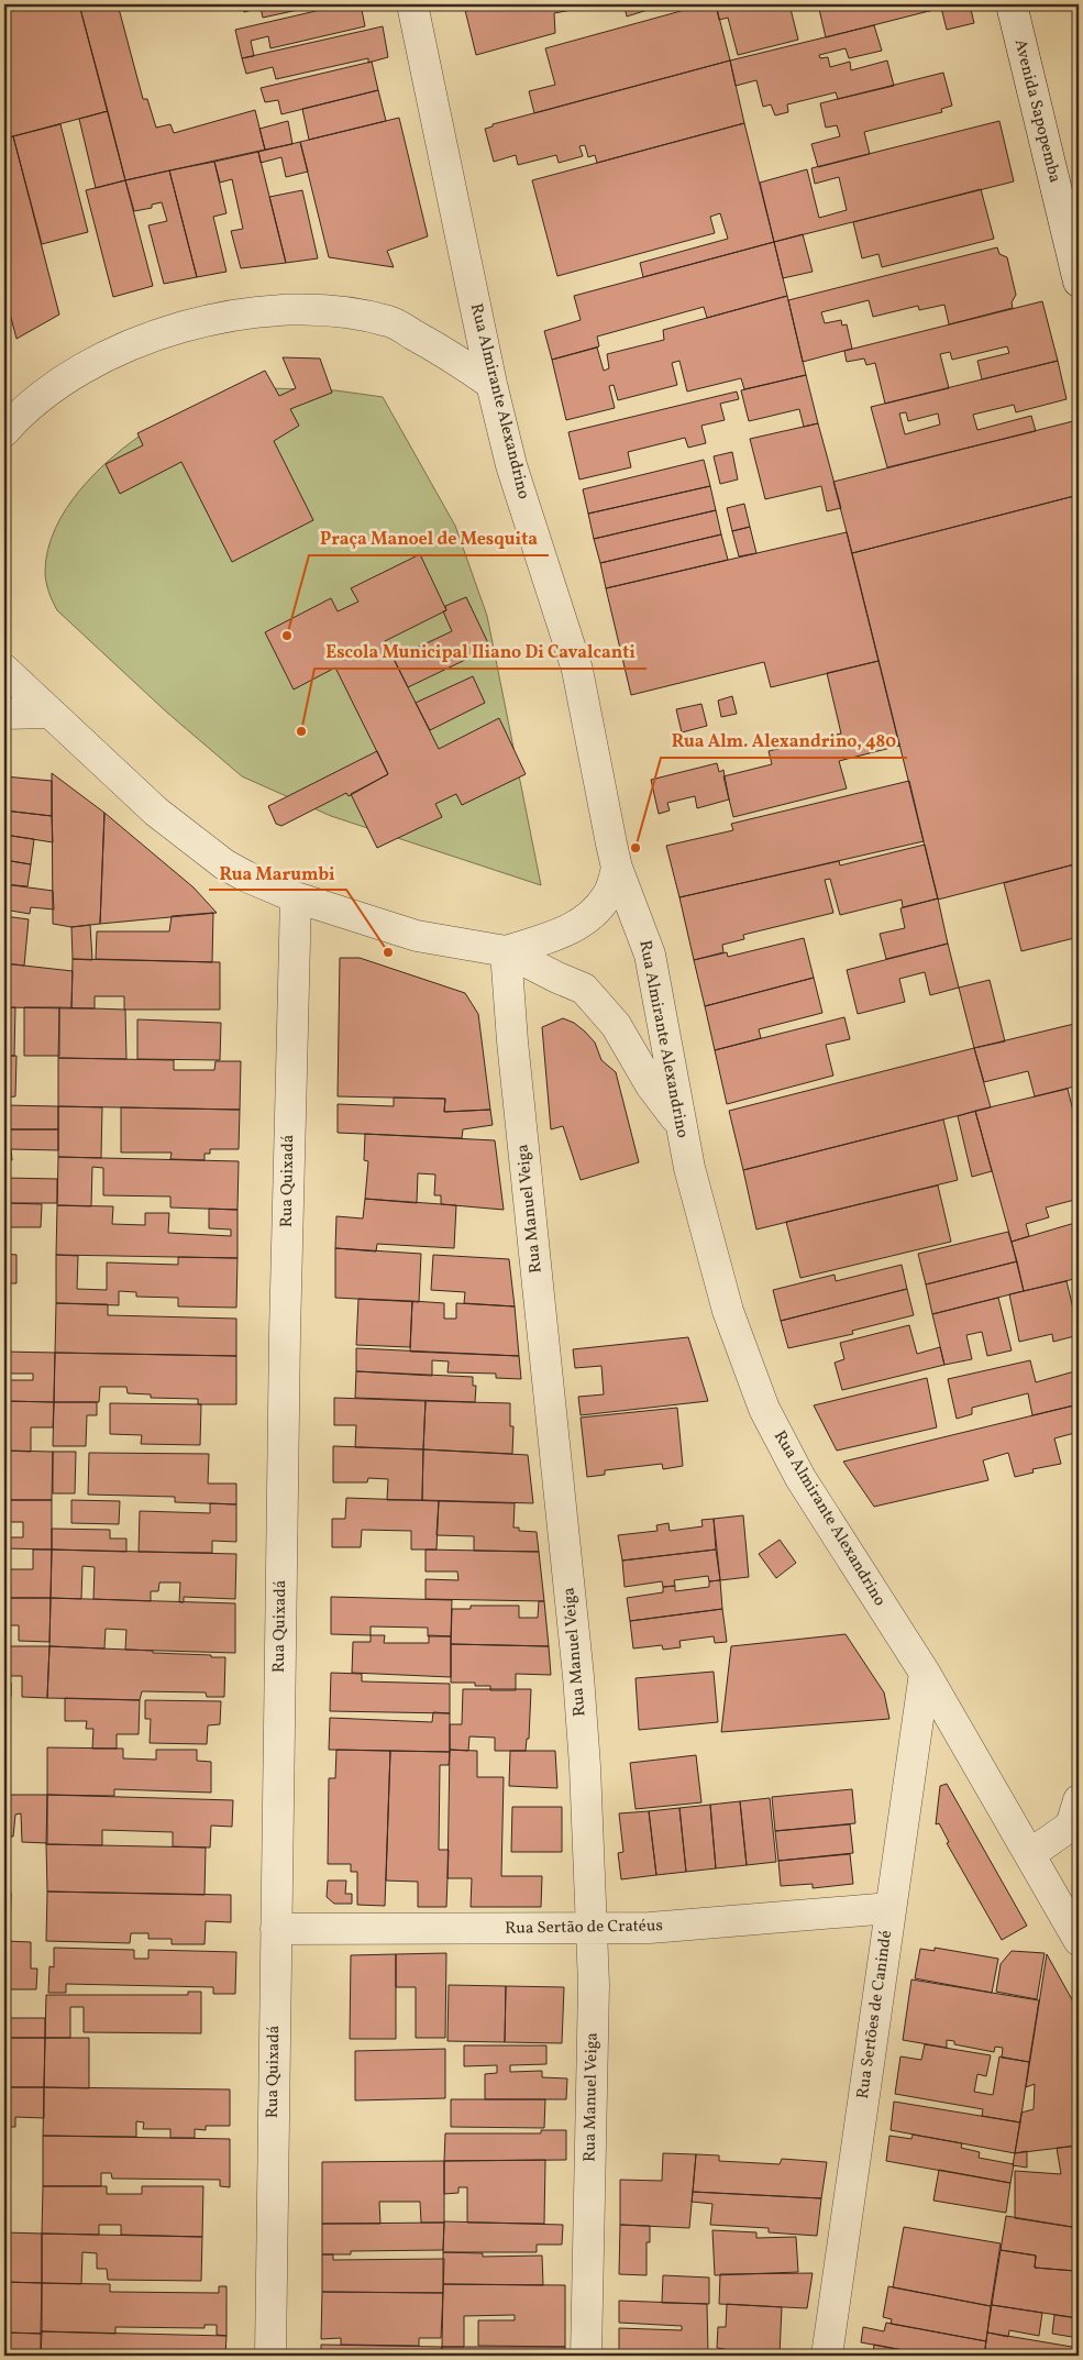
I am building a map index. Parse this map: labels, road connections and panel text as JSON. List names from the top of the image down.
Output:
{
  "streets": {
    "street": [
      "Avenida Sapopemba",
      "Rua Almirante Alexandrino",
      "Rua Quixadá",
      "Rua Manuel Veiga",
      "Rua Sertão de Cratéus",
      "Rua Sertões de Canindé"
    ]
  },
  "crossings": [
    ["Rua Almirante Alexandrino", "Rua Sertões de Canindé"],
    ["Rua Quixadá", "Rua Sertão de Cratéus"],
    ["Rua Manuel Veiga", "Rua Sertão de Cratéus"],
    ["Rua Sertão de Cratéus", "Rua Sertões de Canindé"]
  ],
  "places": [
    "Praça Manoel de Mesquita",
    "Escola Municipal Iliano Di Cavalcanti",
    "Rua Alm. Alexandrino, 480",
    "Rua Marumbi"
  ]
}
